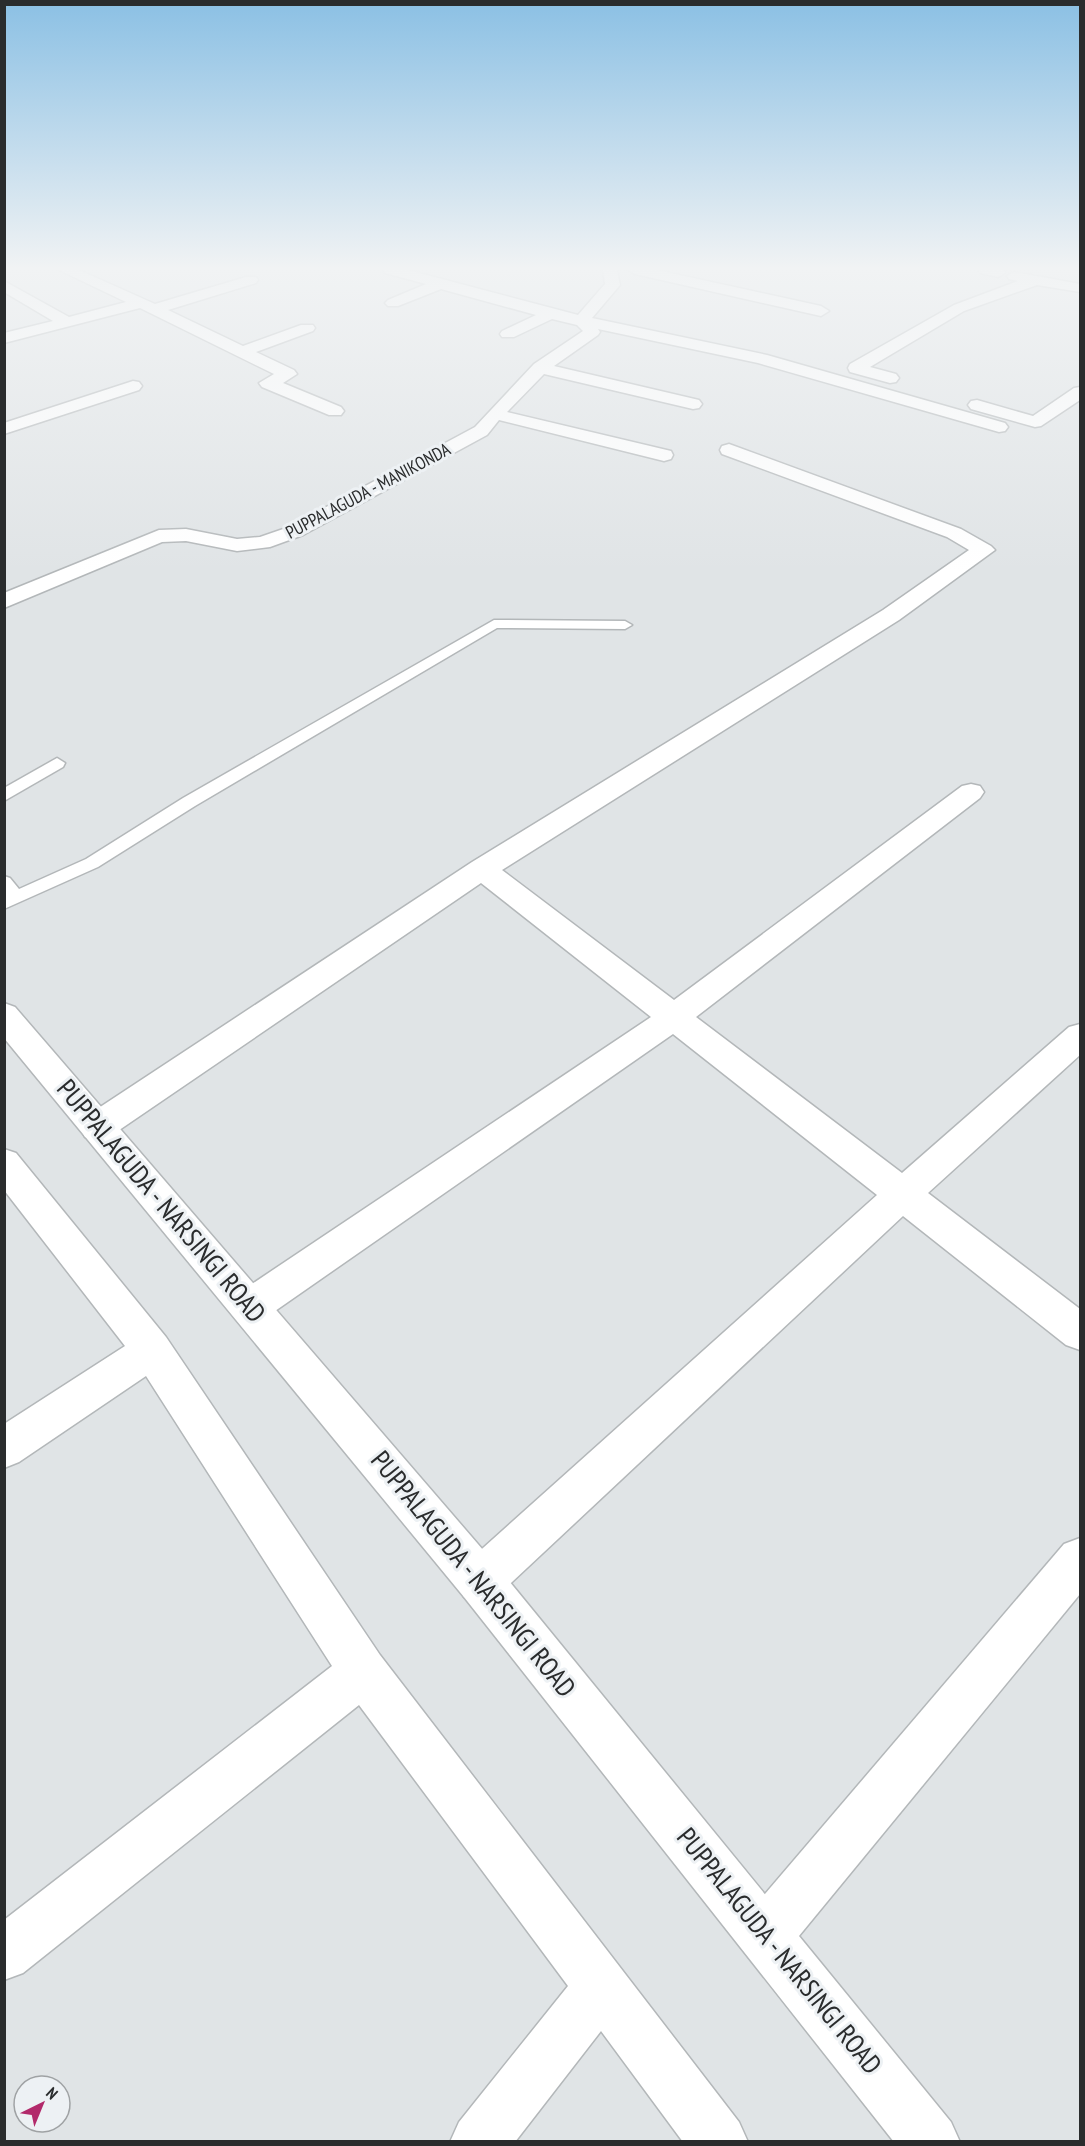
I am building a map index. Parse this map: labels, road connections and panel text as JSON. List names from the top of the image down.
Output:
{
  "streets": {
    "street": ["PUPPALAGUDA - MANIKONDA", "PUPPALAGUDA - NARSINGI ROAD"]
  },
  "north": "top right"
}
